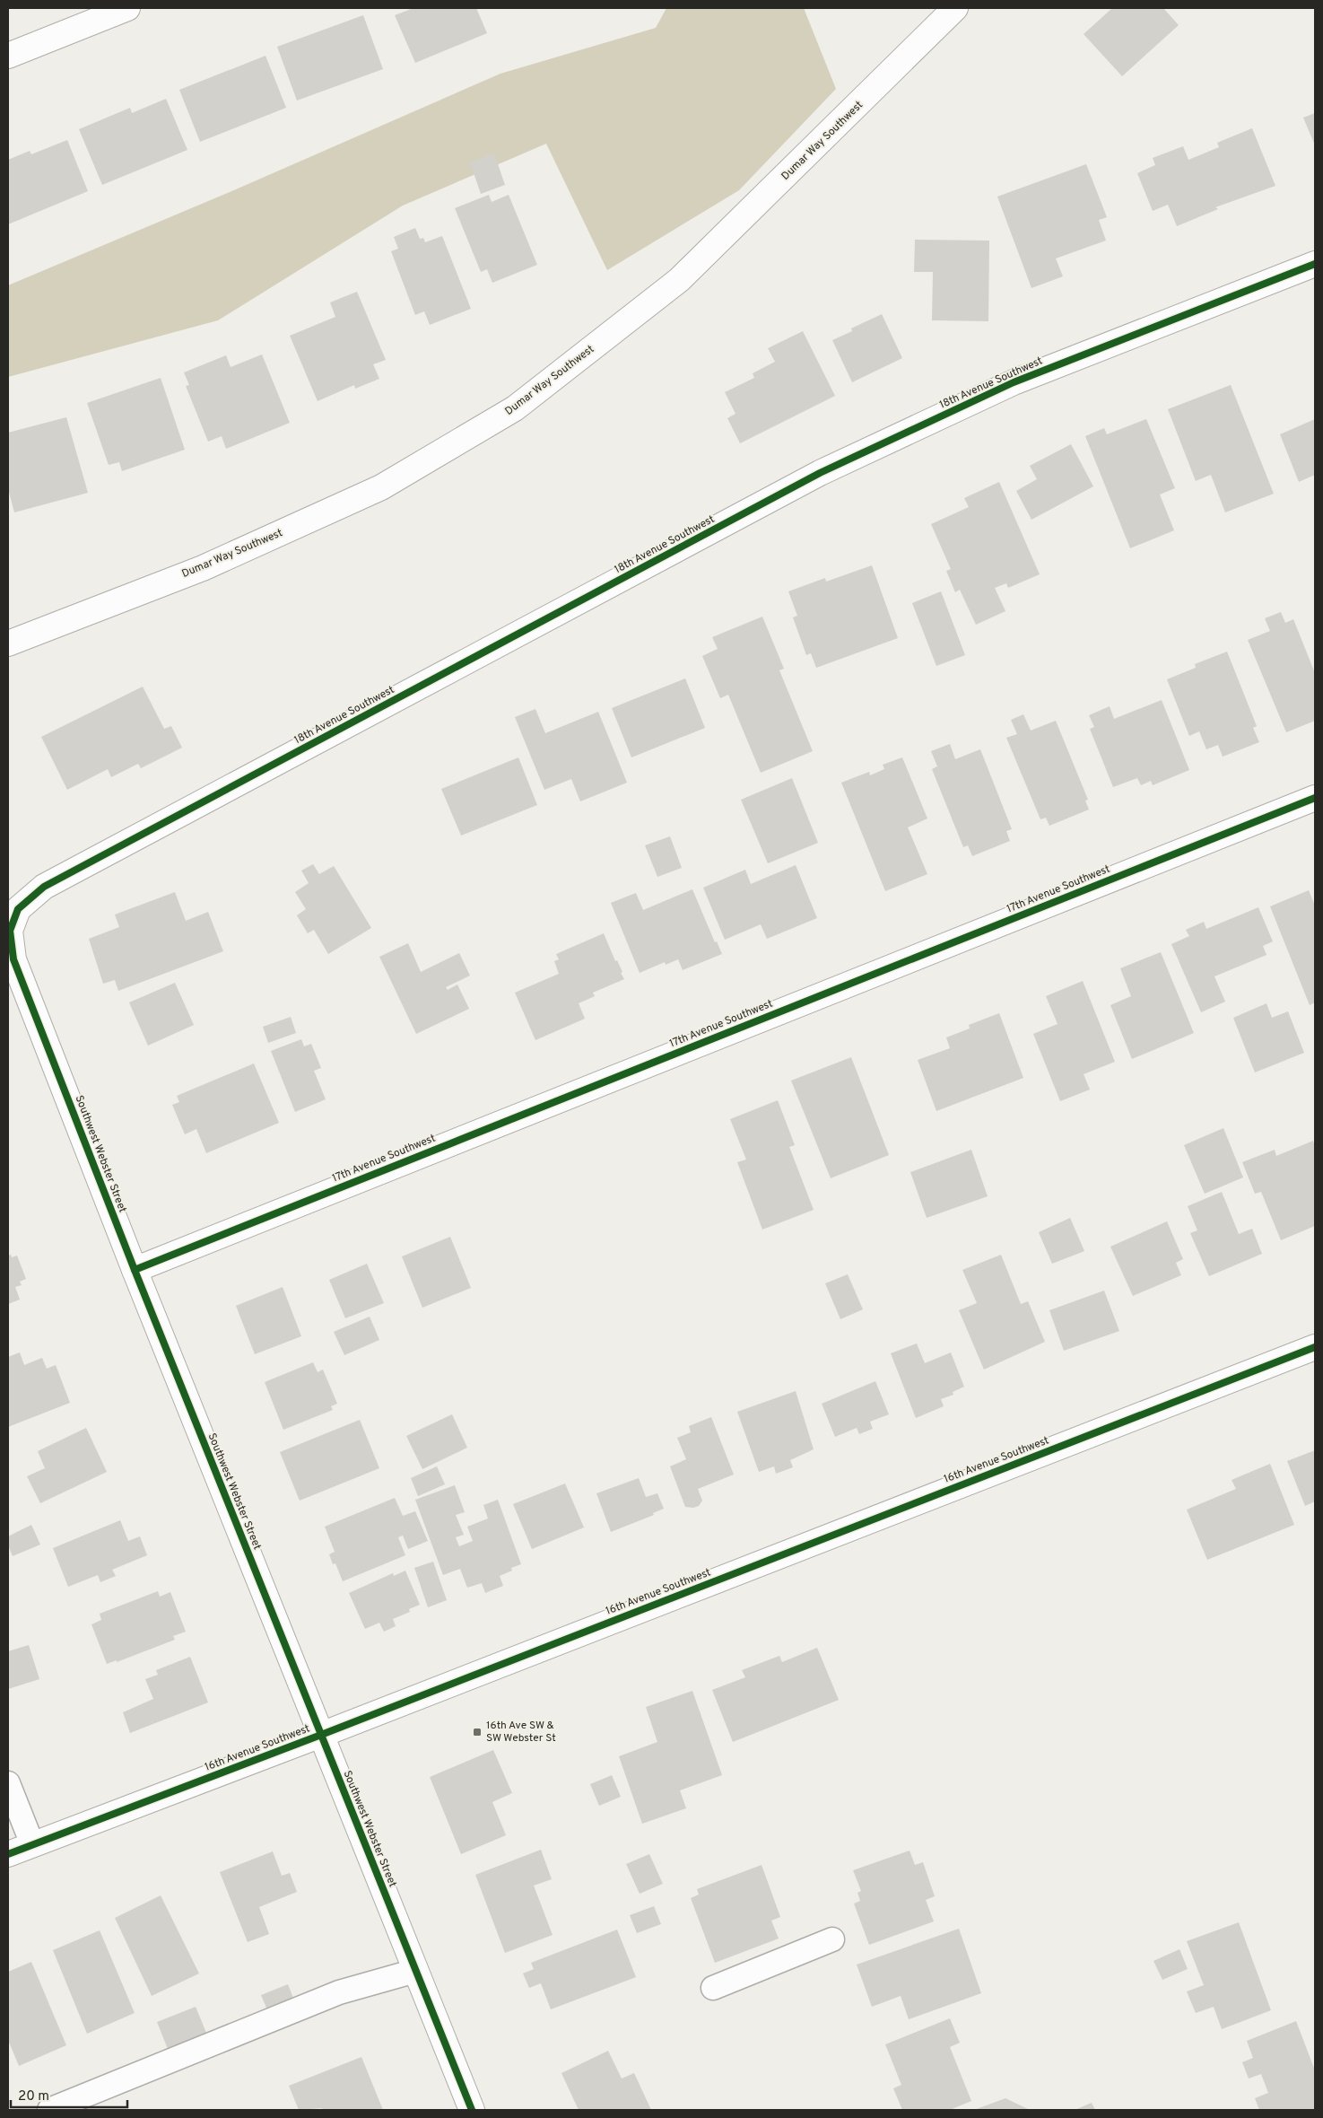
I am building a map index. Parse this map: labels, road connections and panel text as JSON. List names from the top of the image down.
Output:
{
  "streets": {
    "street": [
      "Dumar Way Southwest",
      "18th Avenue Southwest",
      "17th Avenue Southwest",
      "Southwest Webster Street",
      "16th Avenue Southwest"
    ]
  },
  "crossings": [
    ["18th Avenue Southwest", "Southwest Webster Street"],
    ["17th Avenue Southwest", "Southwest Webster Street"],
    ["Southwest Webster Street", "16th Avenue Southwest"]
  ],
  "places": {
    "transit": ["16th Ave SW & SW Webster St"]
  },
  "scale_bar": "20 m"
}
